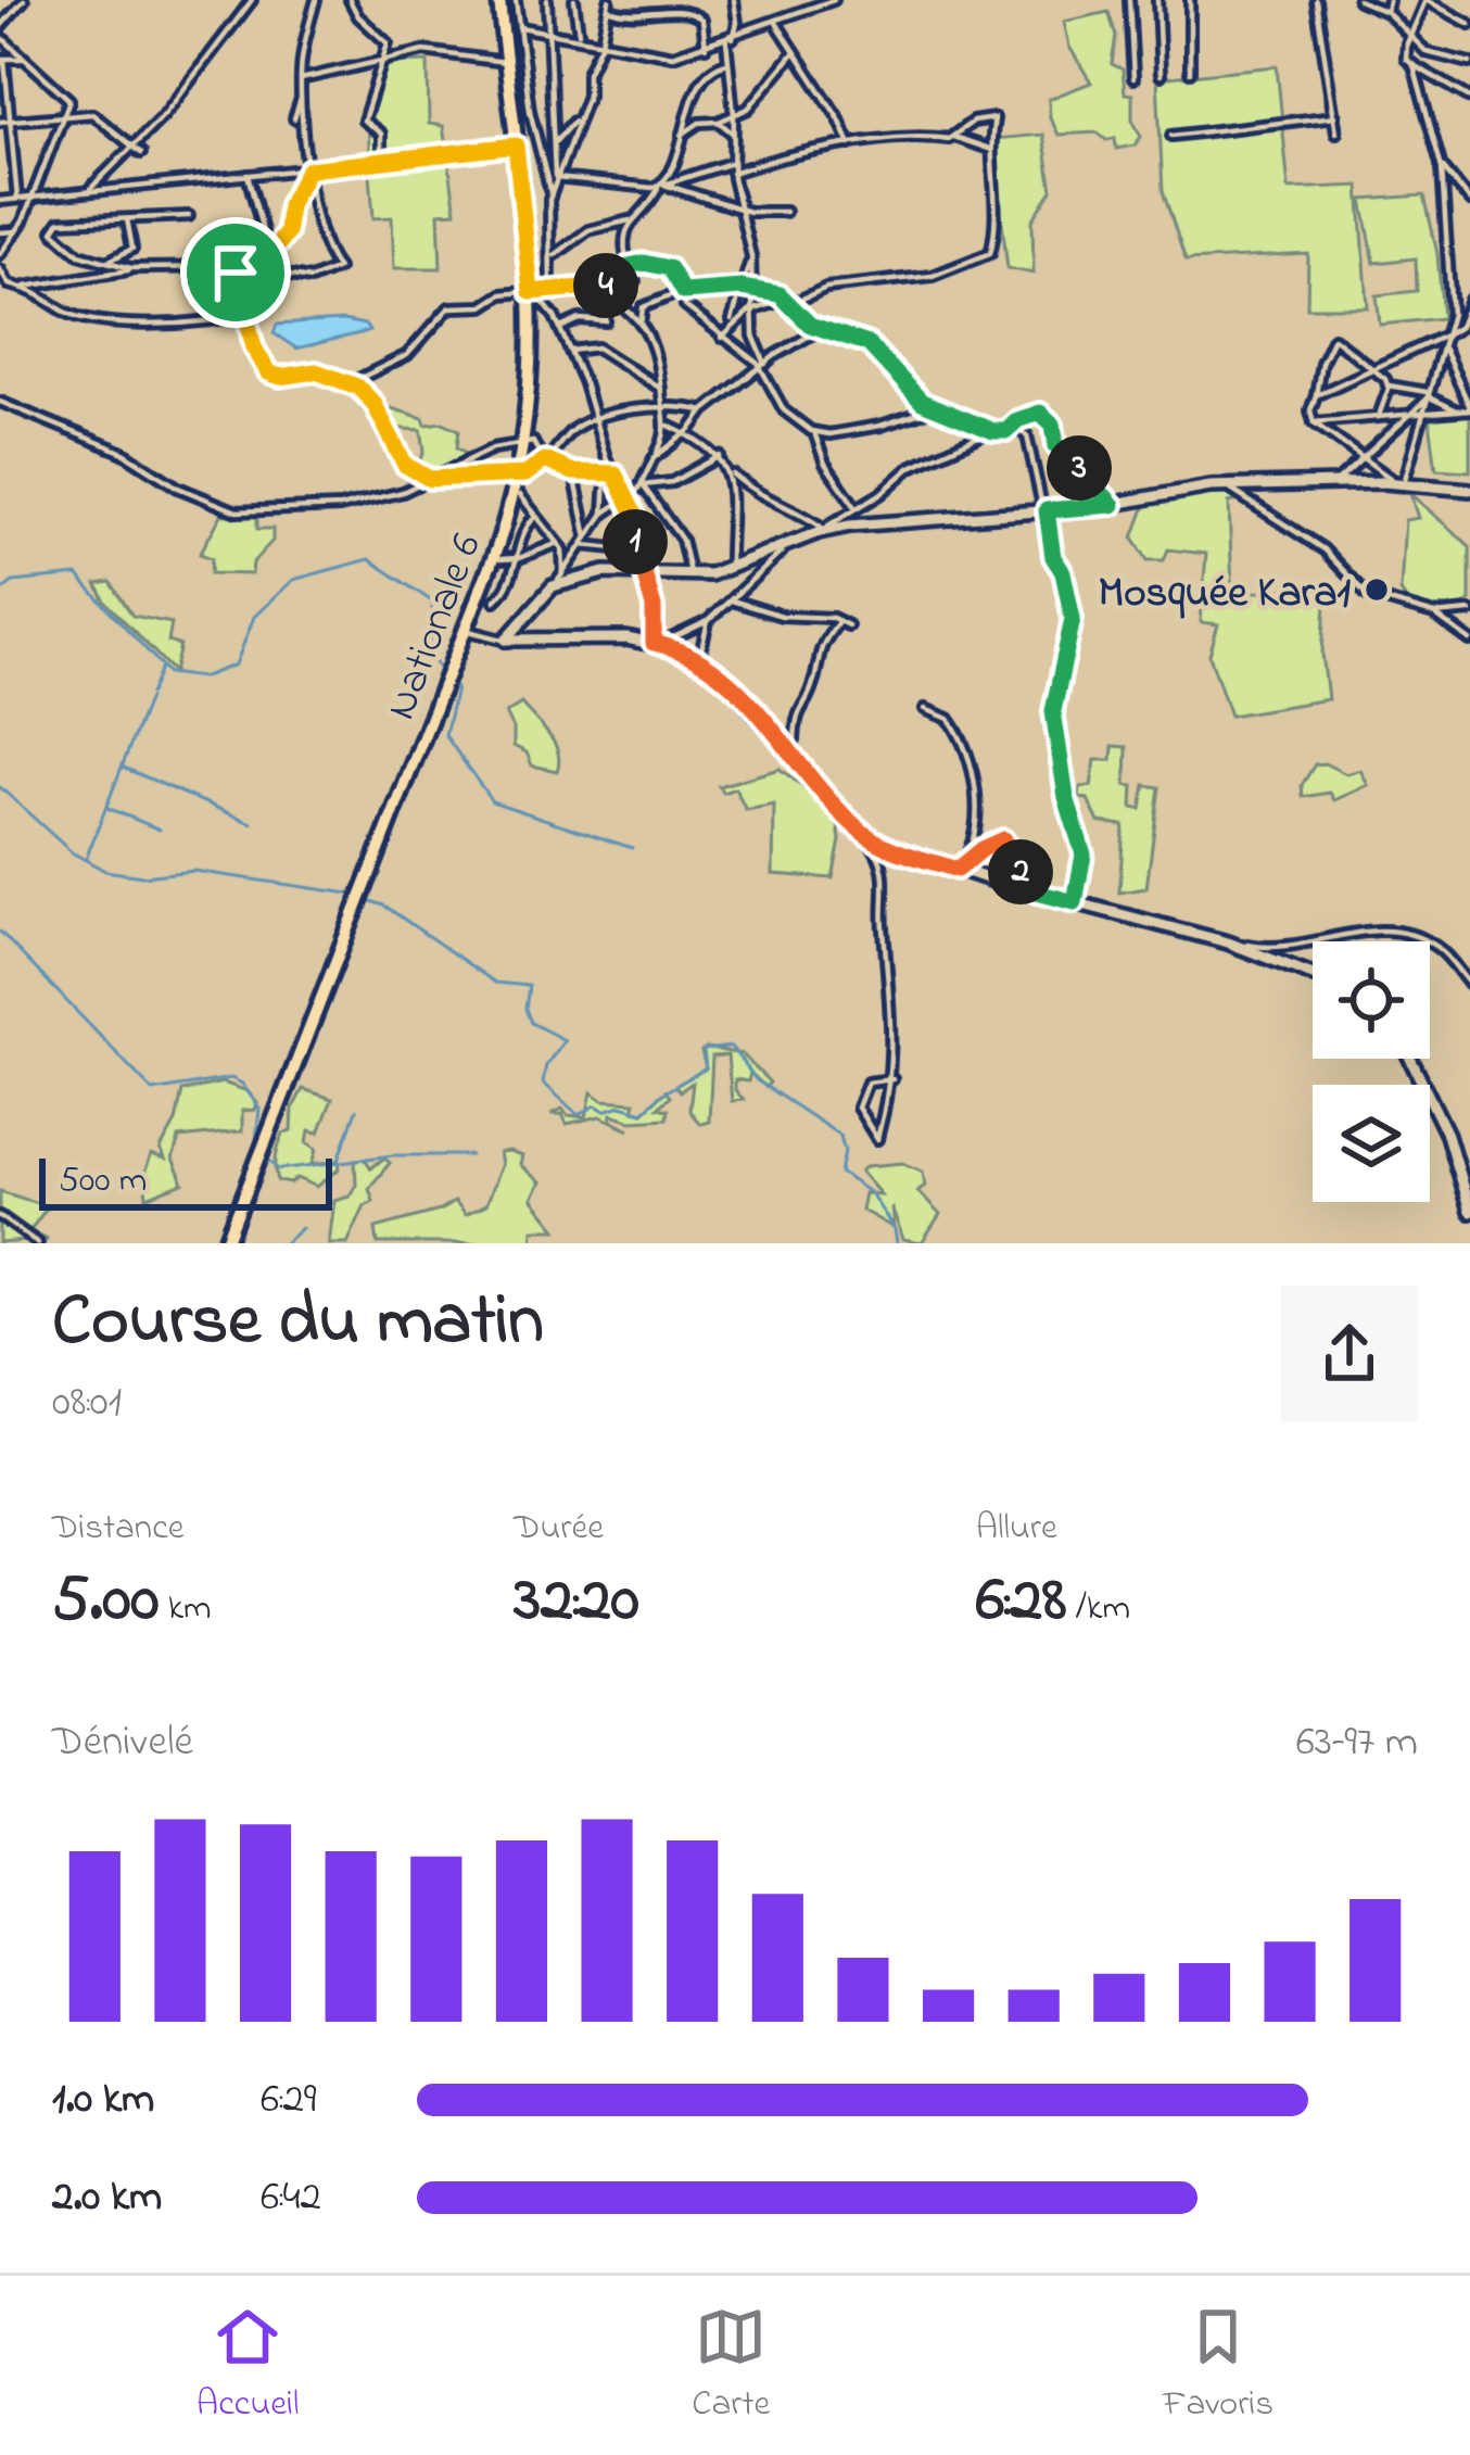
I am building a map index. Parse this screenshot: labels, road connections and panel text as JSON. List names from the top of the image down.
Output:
{
  "streets": {
    "main road": ["Nationale 6"]
  },
  "places": ["Mosquée Kara1"],
  "scale_bar": "500 m",
  "page": {
    "pins": [
      "4",
      "3",
      "1",
      "2"
    ],
    "scale": "500 m",
    "heading": ["Course du matin", "08:01"],
    "stats": [
      ["Distance", "5.00 km"],
      ["Durée", "32:20"],
      ["Allure", "6:28 /km"]
    ],
    "chart": ["Dénivelé", "63–97 m"],
    "list": [
      {
        "name": "1.0 km",
        "note": "6:29"
      },
      {
        "name": "2.0 km",
        "note": "6:42"
      }
    ],
    "tabs": ["Accueil", "Carte", "Favoris"]
  }
}
